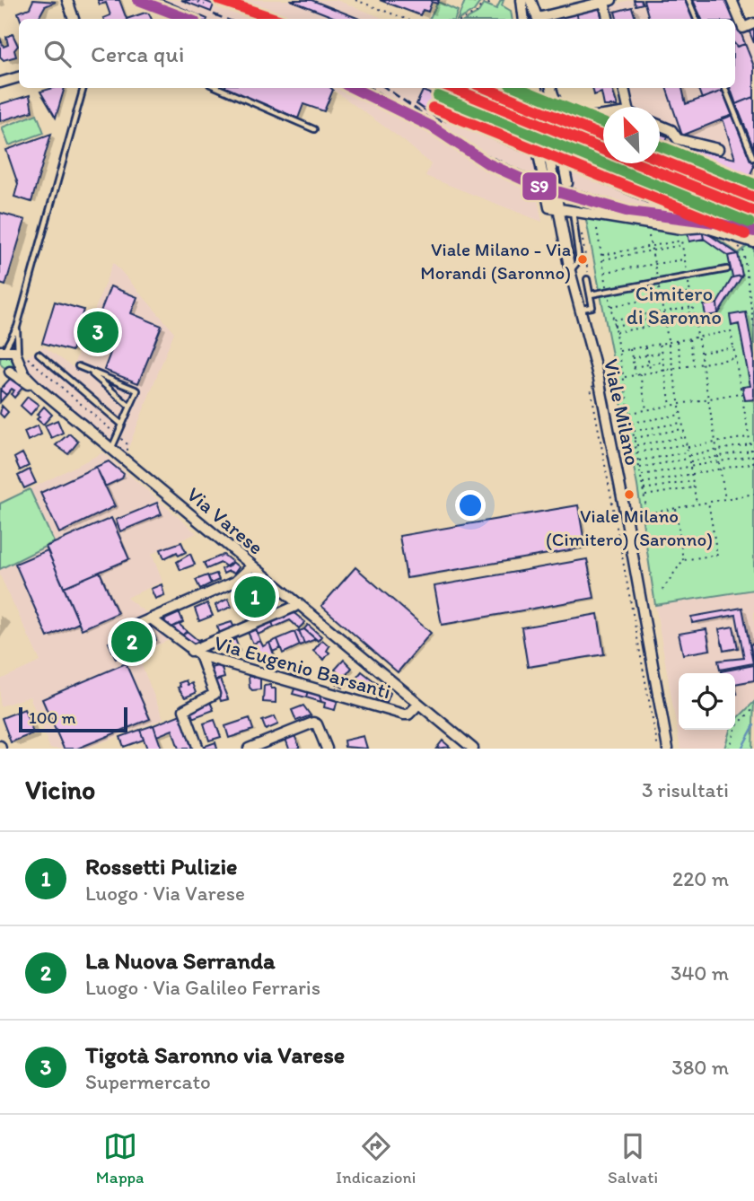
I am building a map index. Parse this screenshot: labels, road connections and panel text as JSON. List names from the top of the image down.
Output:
{
  "streets": {
    "street": ["Viale Milano", "Via Varese", "Via Eugenio Barsanti"]
  },
  "crossings": [
    ["Via Varese", "Via Eugenio Barsanti"]
  ],
  "parks": ["Cimitero di Saronno"],
  "places": ["Viale Milano - Via Morandi (Saronno)", "Viale Milano (Cimitero) (Saronno)"],
  "lines": ["transit line S9"],
  "scale_bar": "100 m",
  "north": "top left",
  "page": {
    "search": "Cerca qui",
    "pins": ["3", "1", "2"],
    "scale": "100 m",
    "heading": ["Vicino", "3 risultati"],
    "list": [
      {
        "mark": "1",
        "name": "Rossetti Pulizie",
        "note": "Luogo · Via Varese",
        "value": "220 m"
      },
      {
        "mark": "2",
        "name": "La Nuova Serranda",
        "note": "Luogo · Via Galileo Ferraris",
        "value": "340 m"
      },
      {
        "mark": "3",
        "name": "Tigotà Saronno via Varese",
        "note": "Supermercato",
        "value": "380 m"
      }
    ],
    "nav": ["Mappa", "Indicazioni", "Salvati"]
  }
}
